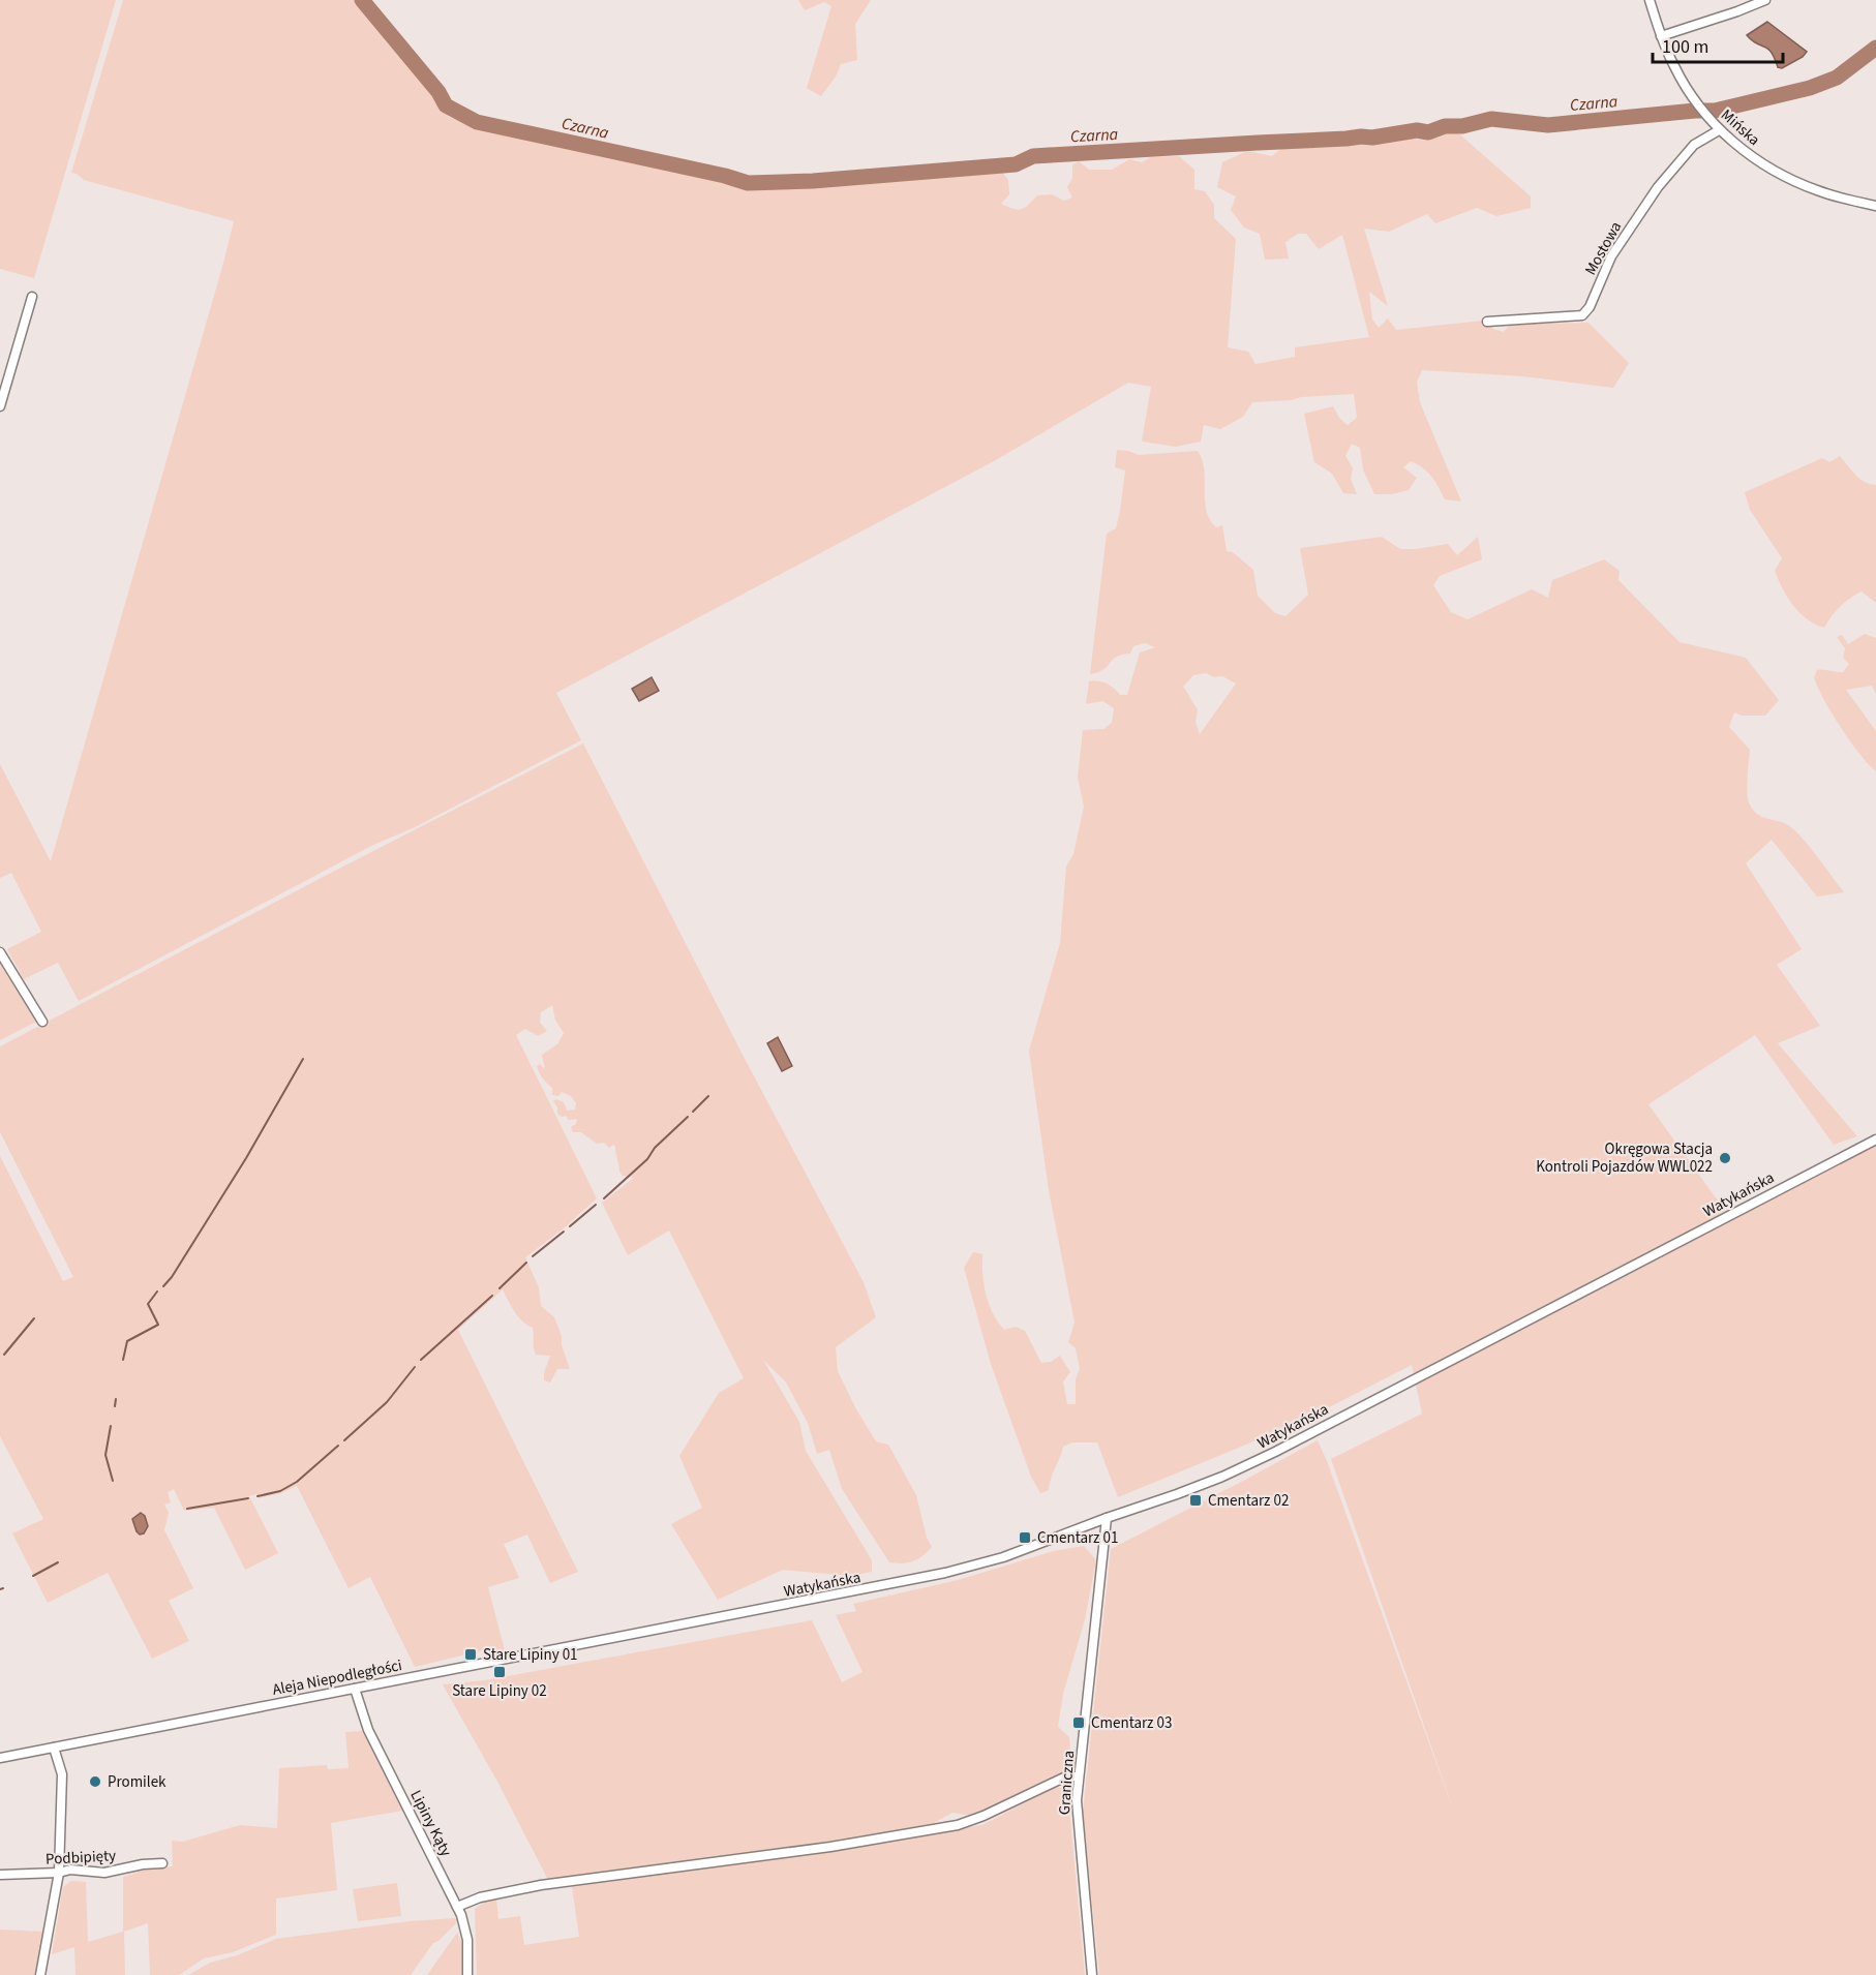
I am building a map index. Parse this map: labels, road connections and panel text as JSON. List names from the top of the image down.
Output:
{
  "streets": {
    "street": [
      "Mińska",
      "Mostowa",
      "Watykańska",
      "Aleja Niepodległości",
      "Graniczna",
      "Lipiny Kąty",
      "Podbipięty"
    ]
  },
  "crossings": [
    ["Mińska", "Mostowa"],
    ["Watykańska", "Aleja Niepodległości"],
    ["Watykańska", "Graniczna"],
    ["Aleja Niepodległości", "Lipiny Kąty"]
  ],
  "water": ["Czarna"],
  "places": {
    "other": ["Okręgowa Stacja Kontroli Pojazdów WWL022", "Promilek"],
    "transit": [
      "Cmentarz 02",
      "Cmentarz 01",
      "Stare Lipiny 01",
      "Stare Lipiny 02",
      "Cmentarz 03"
    ]
  },
  "scale_bar": "100 m"
}
